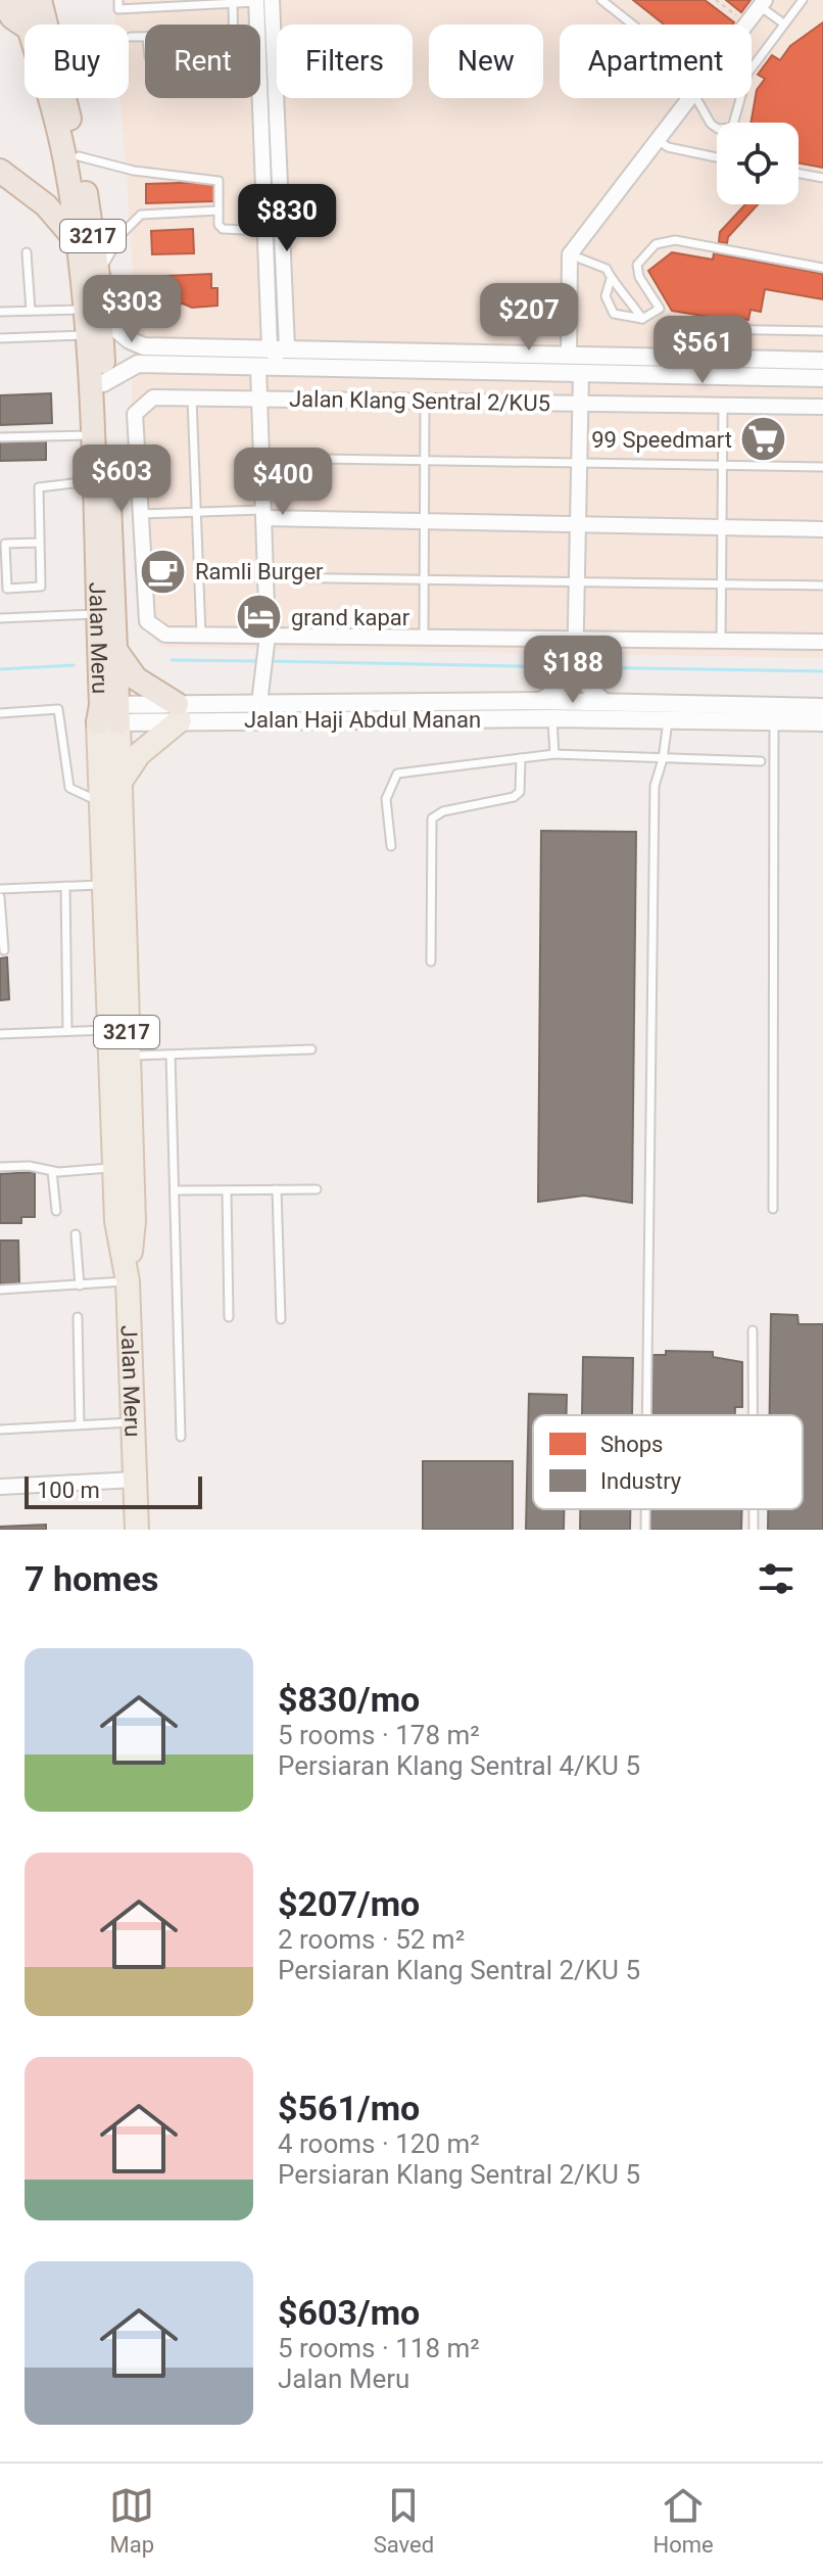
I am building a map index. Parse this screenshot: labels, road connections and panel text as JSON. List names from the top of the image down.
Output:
{
  "streets": {
    "highway": ["3217", "Jalan Meru"],
    "street": ["Jalan Klang Sentral 2/KU5", "Jalan Haji Abdul Manan"]
  },
  "crossings": [
    ["Jalan Meru", "Jalan Haji Abdul Manan"]
  ],
  "places": {
    "supermarket": ["99 Speedmart"],
    "cafe": ["Ramli Burger"],
    "hotel": ["grand kapar"]
  },
  "legend": ["Shops", "Industry"],
  "scale_bar": "100 m",
  "page": {
    "chip": [
      "Buy",
      "Rent",
      "Filters",
      "New",
      "Apartment"
    ],
    "price": [
      "$830",
      "$303",
      "$207",
      "$561",
      "$603",
      "$400",
      "$188"
    ],
    "scale": "100 m",
    "heading": "7 homes",
    "list": [
      {
        "name": "$830/mo",
        "note": "5 rooms · 178 m² · Persiaran Klang Sentral 4/KU 5"
      },
      {
        "name": "$207/mo",
        "note": "2 rooms · 52 m² · Persiaran Klang Sentral 2/KU 5"
      },
      {
        "name": "$561/mo",
        "note": "4 rooms · 120 m² · Persiaran Klang Sentral 2/KU 5"
      },
      {
        "name": "$603/mo",
        "note": "5 rooms · 118 m² · Jalan Meru"
      }
    ],
    "tabs": ["Map", "Saved", "Home"]
  }
}
